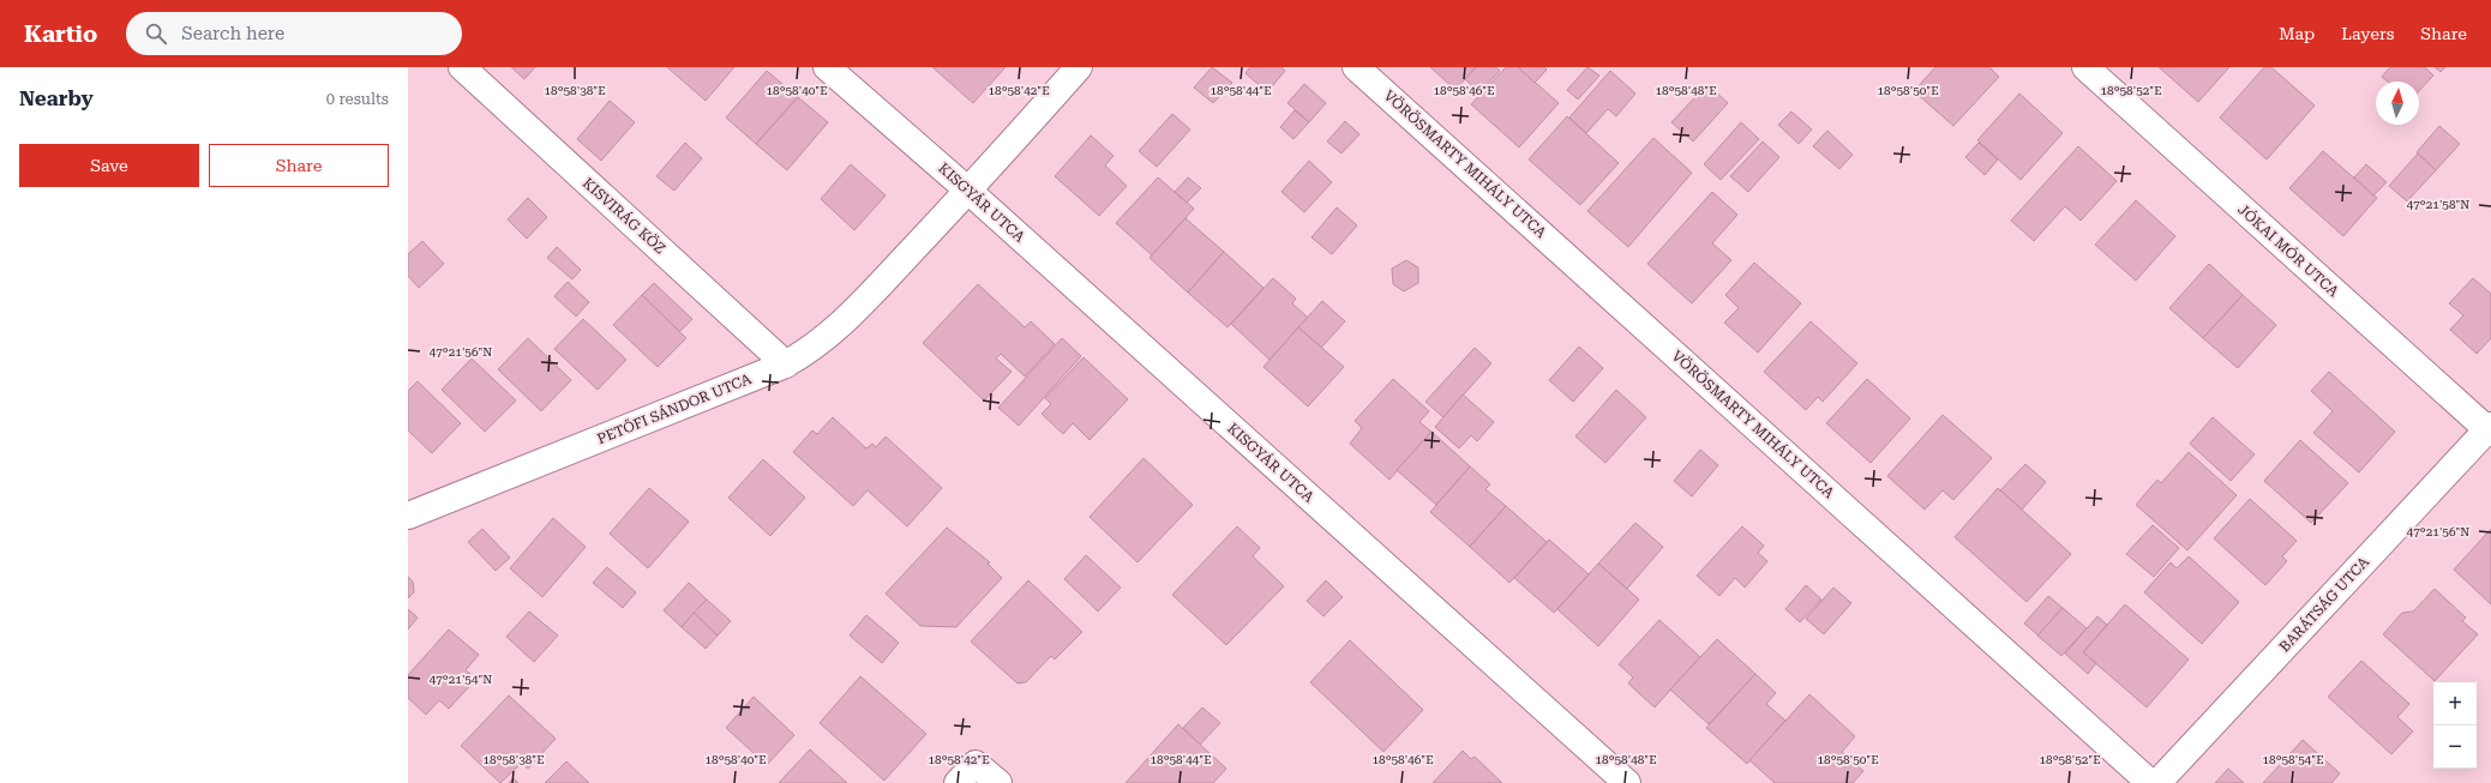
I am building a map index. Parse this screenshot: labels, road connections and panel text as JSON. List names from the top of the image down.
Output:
{
  "streets": {
    "street": [
      "VÖRÖSMARTY MIHÁLY UTCA",
      "KISGYÁR UTCA",
      "KISVIRÁG KÖZ",
      "JÓKAI MÓR UTCA",
      "PETŐFI SÁNDOR UTCA",
      "BARÁTSÁG UTCA"
    ]
  },
  "crossings": [
    ["KISGYÁR UTCA", "PETŐFI SÁNDOR UTCA"],
    ["KISVIRÁG KÖZ", "PETŐFI SÁNDOR UTCA"],
    ["JÓKAI MÓR UTCA", "BARÁTSÁG UTCA"]
  ],
  "north": "top",
  "page": {
    "header": "Kartio",
    "search": "Search here",
    "nav": ["Map", "Layers", "Share"],
    "heading": ["Nearby", "0 results"],
    "buttons": ["Save", "Share"],
    "map_buttons": ["+", "−"]
  },
  "coordinates": [
    "18°58'38\"E",
    "18°58'40\"E",
    "18°58'42\"E",
    "18°58'44\"E",
    "18°58'46\"E",
    "18°58'48\"E",
    "18°58'50\"E",
    "18°58'52\"E",
    "47°21'58\"N",
    "47°21'56\"N",
    "47°21'54\"N",
    "18°58'54\"E"
  ]
}
